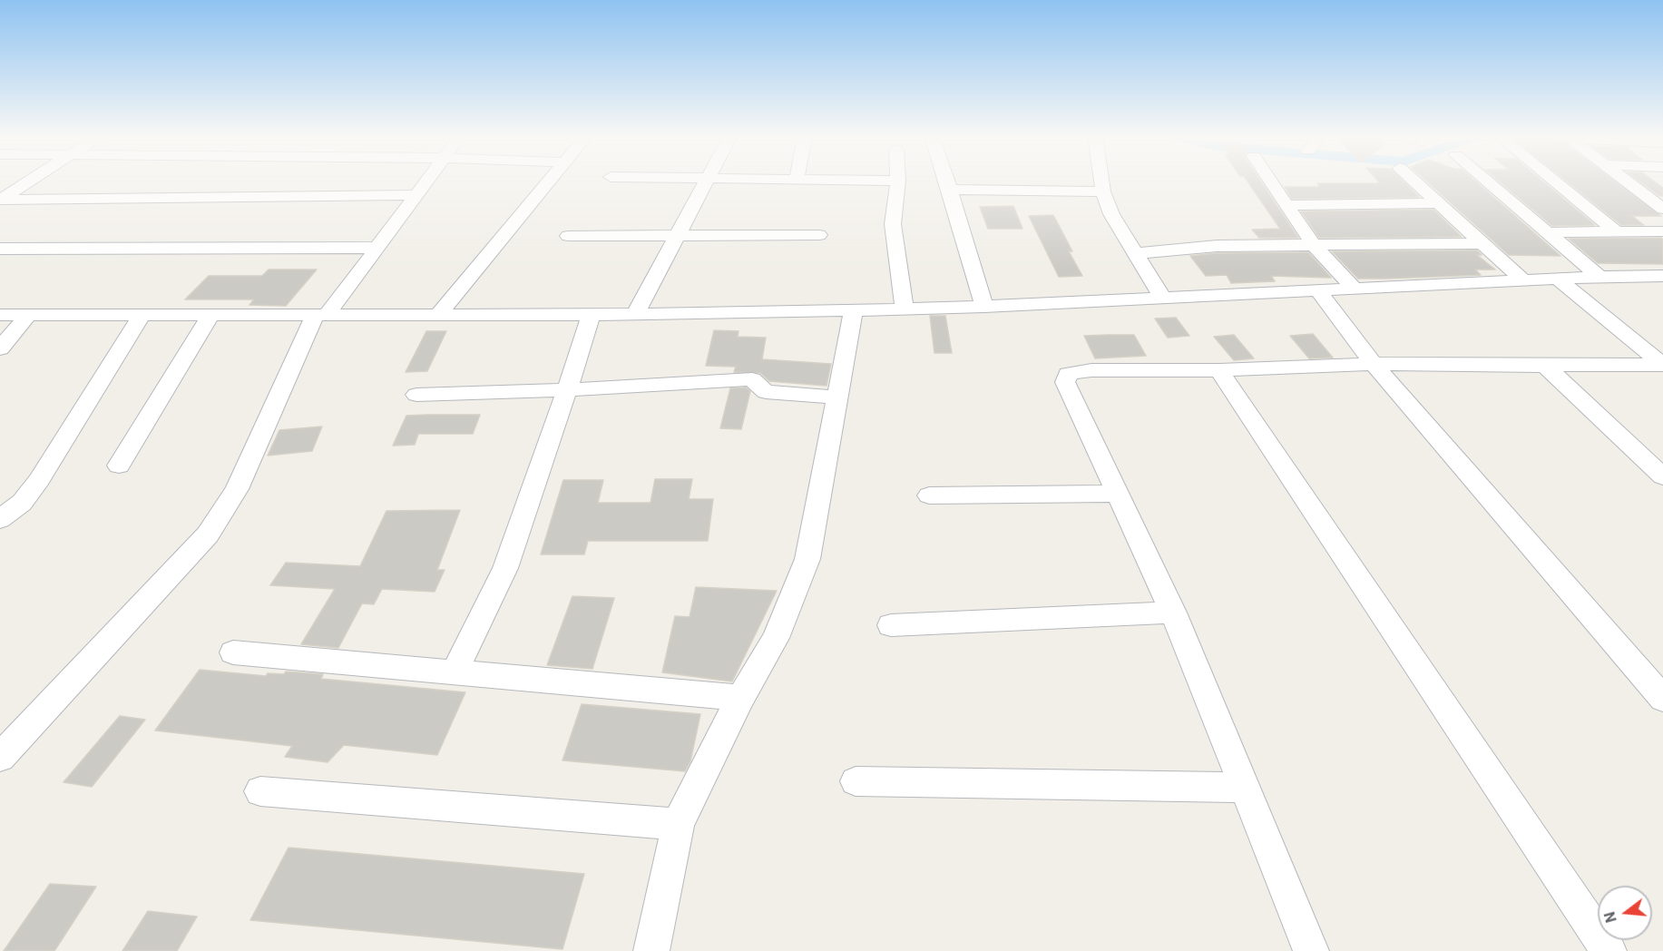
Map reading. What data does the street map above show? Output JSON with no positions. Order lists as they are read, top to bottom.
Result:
{
  "north": "left"
}
